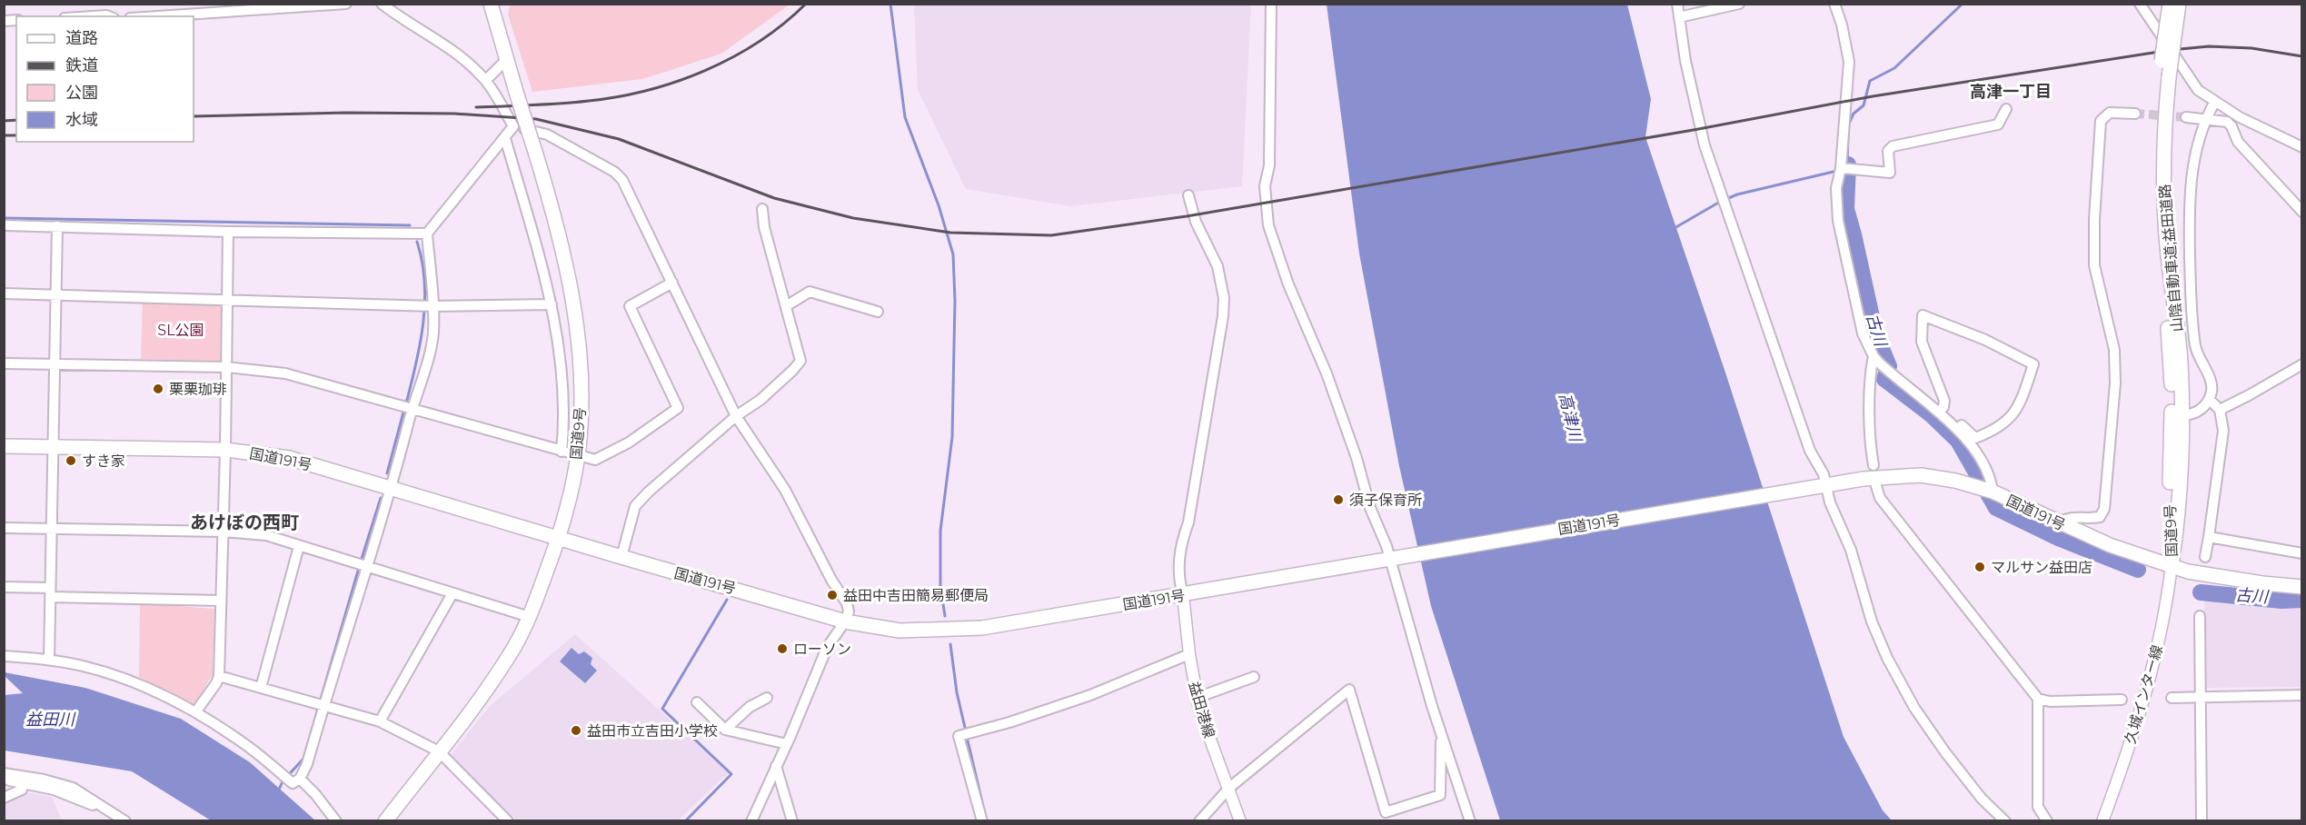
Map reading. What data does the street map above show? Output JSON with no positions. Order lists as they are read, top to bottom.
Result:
{
  "streets": {
    "highway": ["山陰自動車道;益田道路", "国道9号", "国道191号"],
    "main road": ["久城インター線", "益田港線"]
  },
  "crossings": [
    ["山陰自動車道;益田道路", "国道9号"],
    ["国道9号", "国道191号"],
    ["国道9号", "久城インター線"],
    ["国道191号", "久城インター線"],
    ["国道191号", "益田港線"]
  ],
  "districts": ["高津一丁目", "あけぼの西町"],
  "water": ["古川", "高津川", "益田川"],
  "parks": ["SL公園"],
  "places": [
    "栗栗珈琲",
    "すき家",
    "須子保育所",
    "マルサン益田店",
    "益田中吉田簡易郵便局",
    "ローソン",
    "益田市立吉田小学校"
  ],
  "legend": [
    "道路",
    "鉄道",
    "公園",
    "水域"
  ]
}
